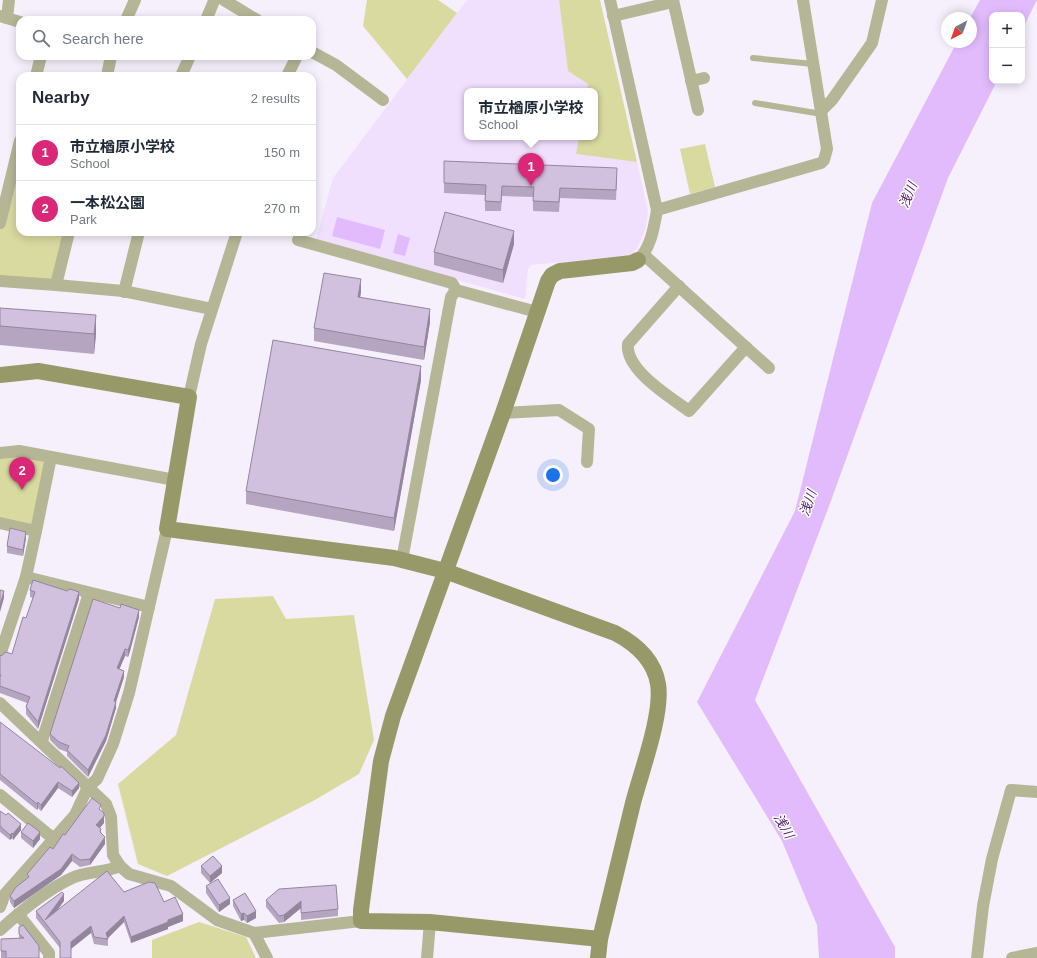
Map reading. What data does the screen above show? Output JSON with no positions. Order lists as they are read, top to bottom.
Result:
{
  "water": ["浅川"],
  "north": "bottom left",
  "page": {
    "map_buttons": ["+", "−"],
    "search": "Search here",
    "heading": ["Nearby", "2 results"],
    "popup": ["市立楢原小学校", "School"],
    "list": [
      {
        "mark": "1",
        "name": "市立楢原小学校",
        "note": "School",
        "value": "150 m"
      },
      {
        "mark": "2",
        "name": "一本松公園",
        "note": "Park",
        "value": "270 m"
      }
    ],
    "pins": ["1", "2"]
  }
}
